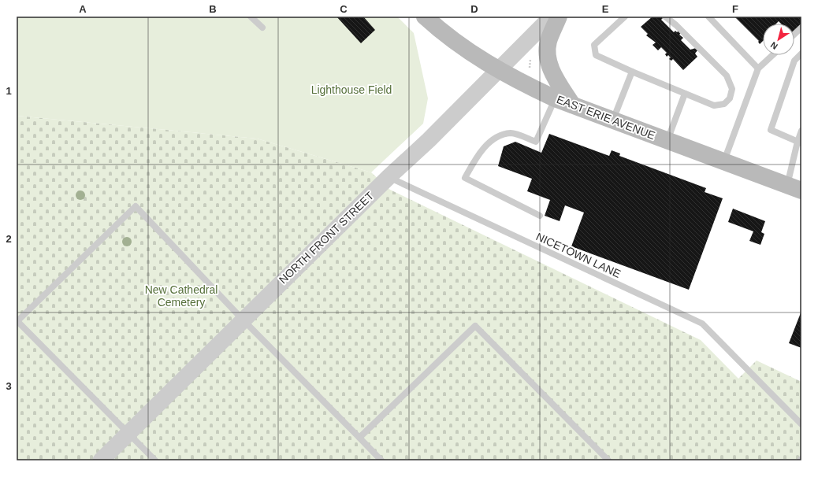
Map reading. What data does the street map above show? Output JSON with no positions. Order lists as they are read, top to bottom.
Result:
{
  "streets": {
    "main road": ["EAST ERIE AVENUE"],
    "street": ["NORTH FRONT STREET"],
    "lane": ["NICETOWN LANE"]
  },
  "crossings": [
    ["EAST ERIE AVENUE", "NORTH FRONT STREET"],
    ["NORTH FRONT STREET", "NICETOWN LANE"]
  ],
  "parks": ["Lighthouse Field", "New Cathedral Cemetery"],
  "north": "bottom left",
  "grid": {
    "columns": [
      "A",
      "B",
      "C",
      "D",
      "E",
      "F"
    ],
    "rows": ["1", "2", "3"]
  }
}
